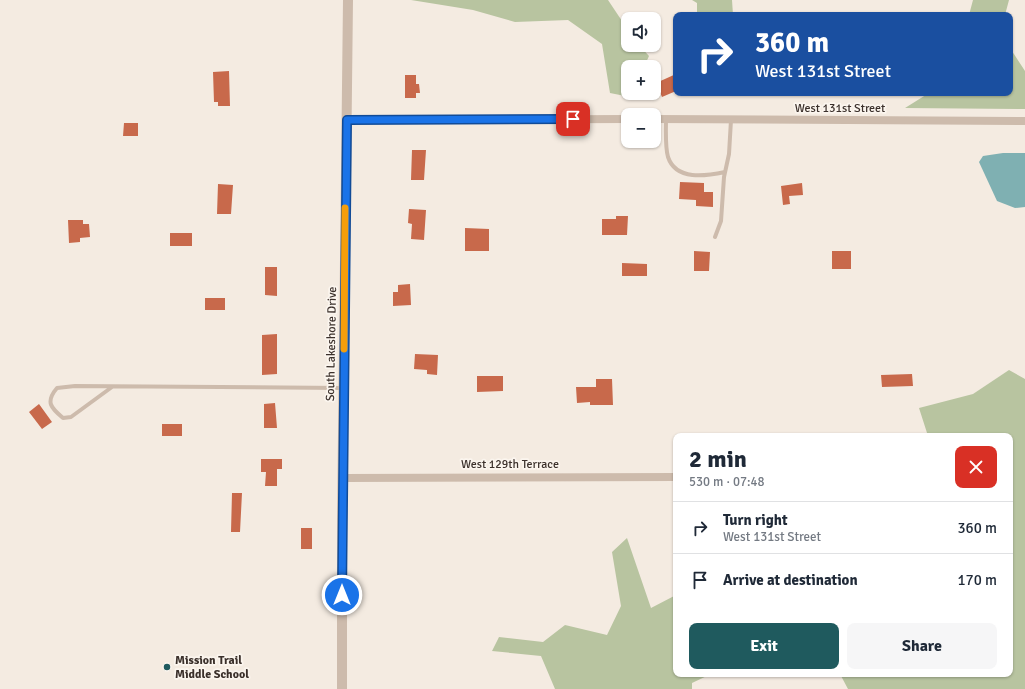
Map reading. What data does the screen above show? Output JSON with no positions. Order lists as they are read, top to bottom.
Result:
{
  "streets": {
    "street": ["West 131st Street", "South Lakeshore Drive", "West 129th Terrace"]
  },
  "crossings": [
    ["South Lakeshore Drive", "West 129th Terrace"]
  ],
  "places": ["Mission Trail Middle School"],
  "page": {
    "map_buttons": ["+", "−"],
    "turn": ["360 m", "West 131st Street"],
    "heading": ["2 min", "530 m · 07:48"],
    "list": [
      {
        "name": "Turn right",
        "note": "West 131st Street",
        "value": "360 m"
      },
      {
        "name": "Arrive at destination",
        "value": "170 m"
      }
    ],
    "buttons": ["Exit", "Share"]
  }
}
